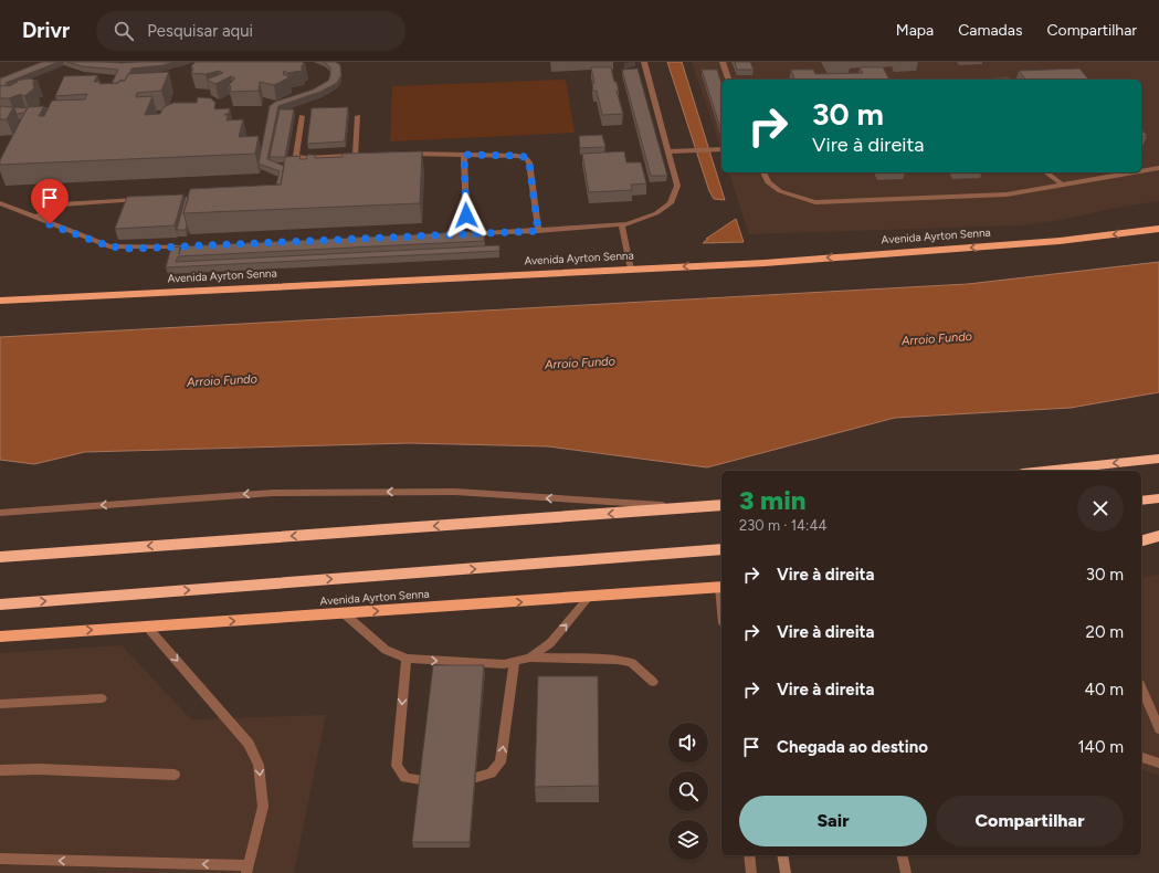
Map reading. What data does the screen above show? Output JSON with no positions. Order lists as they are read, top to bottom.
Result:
{
  "streets": {
    "highway": ["Avenida Ayrton Senna"]
  },
  "water": ["Arroio Fundo"],
  "page": {
    "header": "Drivr",
    "search": "Pesquisar aqui",
    "nav": ["Mapa", "Camadas", "Compartilhar"],
    "turn": ["30 m", "Vire à direita"],
    "heading": ["3 min", "230 m · 14:44"],
    "list": [
      {
        "name": "Vire à direita",
        "value": "30 m"
      },
      {
        "name": "Vire à direita",
        "value": "20 m"
      },
      {
        "name": "Vire à direita",
        "value": "40 m"
      },
      {
        "name": "Chegada ao destino",
        "value": "140 m"
      }
    ],
    "buttons": ["Sair", "Compartilhar"]
  }
}
